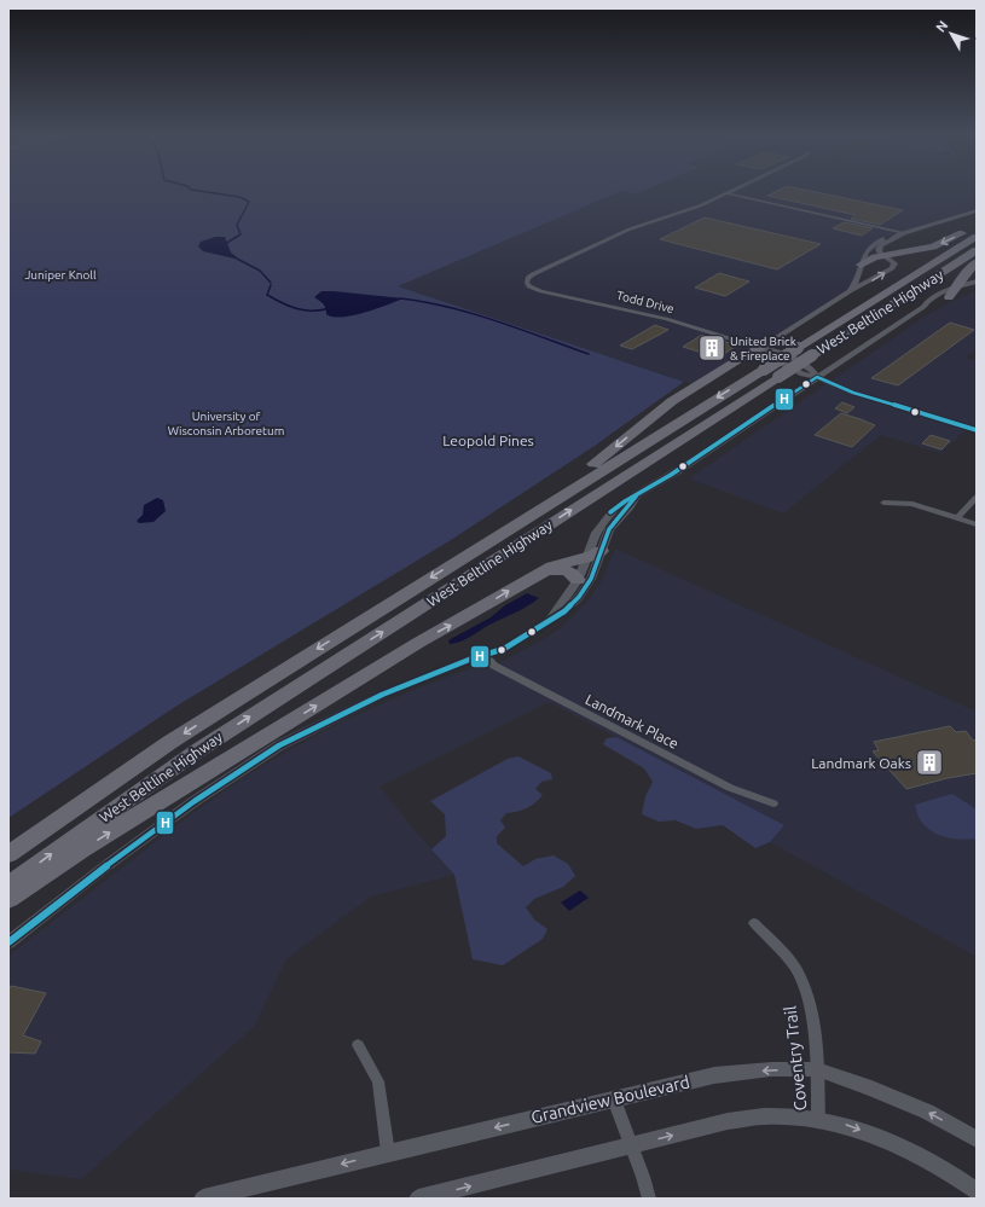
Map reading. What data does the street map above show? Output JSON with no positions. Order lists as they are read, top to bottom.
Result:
{
  "streets": {
    "highway": ["West Beltline Highway"],
    "street": [
      "Todd Drive",
      "Landmark Place",
      "Coventry Trail",
      "Grandview Boulevard"
    ]
  },
  "crossings": [
    ["Coventry Trail", "Grandview Boulevard"]
  ],
  "parks": ["Juniper Knoll", "University of Wisconsin Arboretum", "Leopold Pines"],
  "places": {
    "building": ["United Brick & Fireplace", "Landmark Oaks"]
  },
  "lines": ["transit line H"],
  "north": "top left"
}
